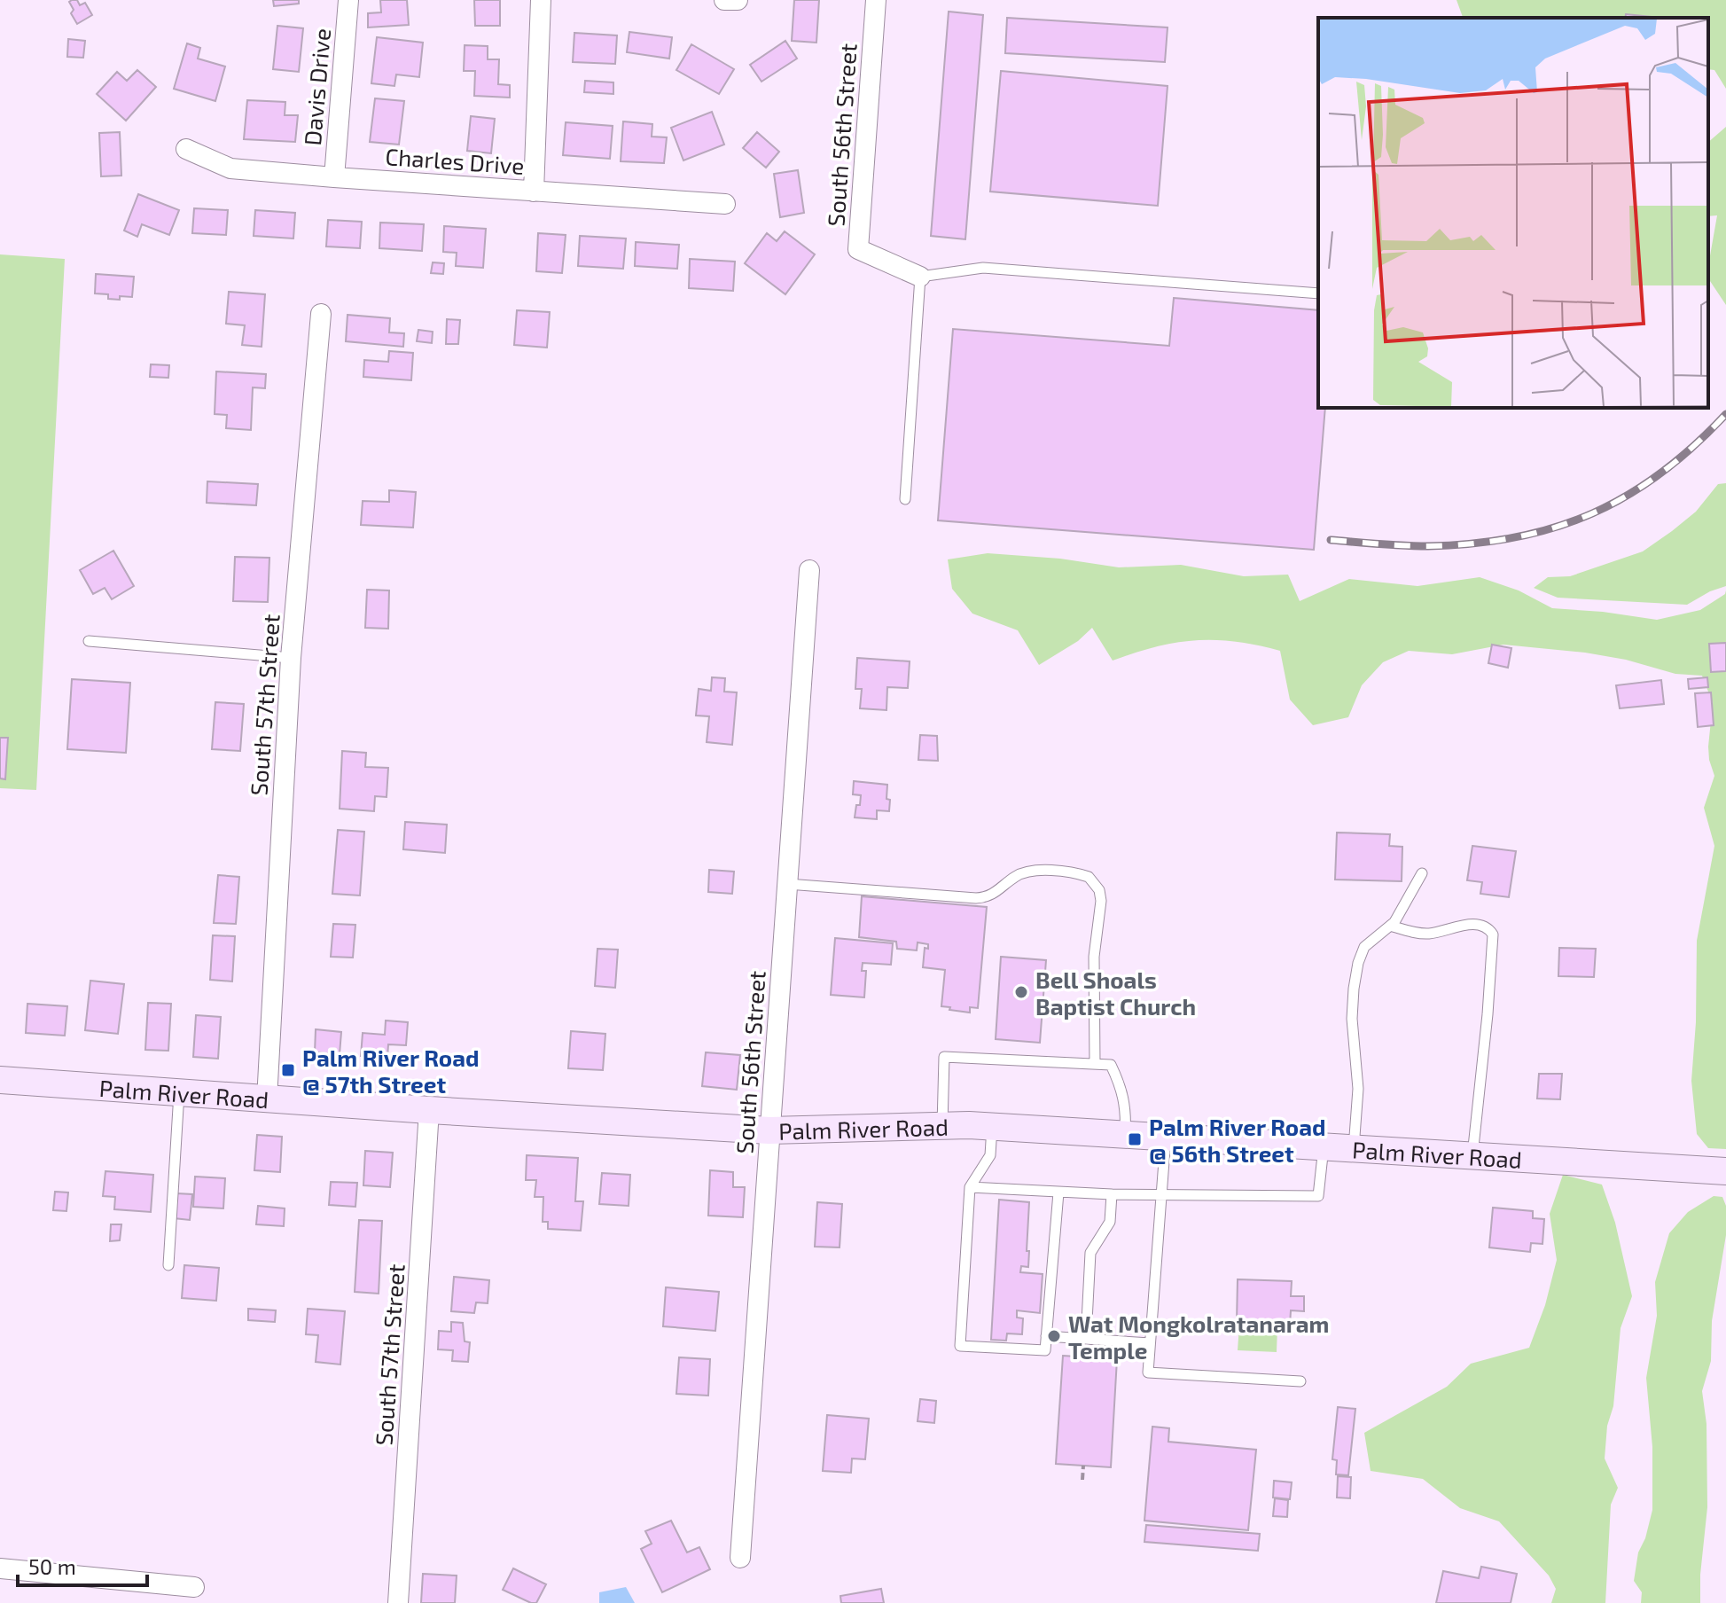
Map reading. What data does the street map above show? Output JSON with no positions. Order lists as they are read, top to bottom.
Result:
{
  "streets": {
    "street": [
      "Davis Drive",
      "South 56th Street",
      "Charles Drive",
      "South 57th Street",
      "Palm River Road"
    ]
  },
  "crossings": [
    ["Davis Drive", "Charles Drive"],
    ["South 56th Street", "Palm River Road"],
    ["South 57th Street", "Palm River Road"]
  ],
  "places": {
    "other": ["Bell Shoals Baptist Church", "Wat Mongkolratanaram Temple"],
    "transit": ["Palm River Road @ 57th Street", "Palm River Road @ 56th Street"]
  },
  "scale_bar": "50 m"
}
